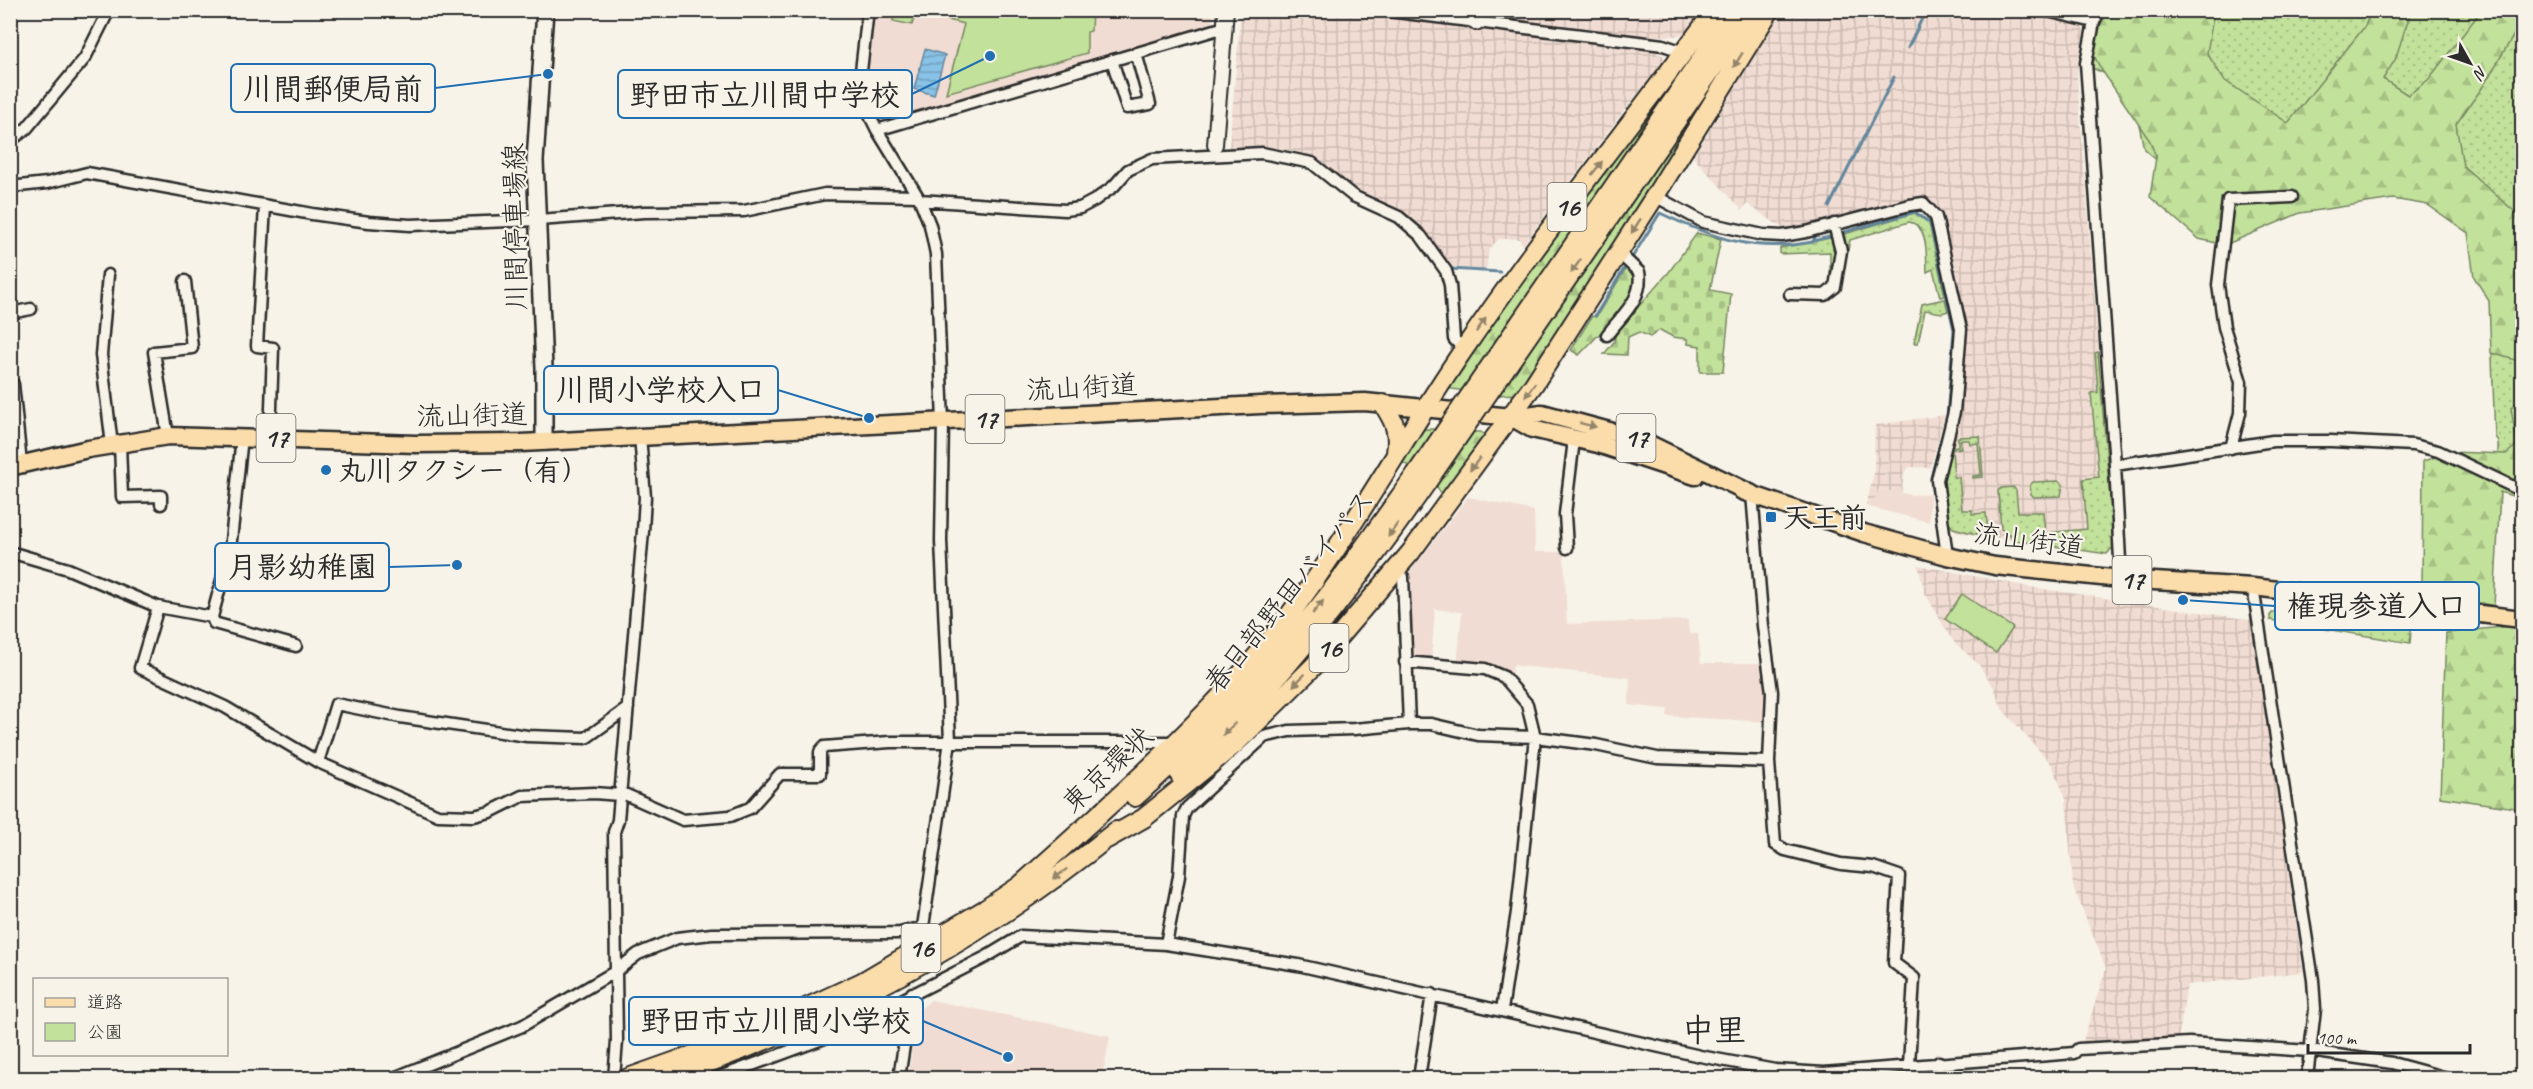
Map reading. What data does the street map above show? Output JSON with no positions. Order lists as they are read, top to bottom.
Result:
{
  "streets": {
    "highway": ["16", "春日部野田バイパス", "東京環状"],
    "main road": ["川間停車場線", "流山街道", "17"]
  },
  "crossings": [
    ["16", "流山街道"],
    ["16", "春日部野田バイパス"],
    ["16", "東京環状"],
    ["川間停車場線", "流山街道"],
    ["春日部野田バイパス", "東京環状"]
  ],
  "districts": ["中里"],
  "places": {
    "other": [
      "野田市立川間中学校",
      "川間郵便局前",
      "川間小学校入口",
      "丸川タクシー（有）",
      "月影幼稚園",
      "権現参道入口",
      "野田市立川間小学校"
    ],
    "transit": ["天王前"]
  },
  "legend": ["道路", "公園"],
  "scale_bar": "100 m",
  "north": "bottom right"
}
